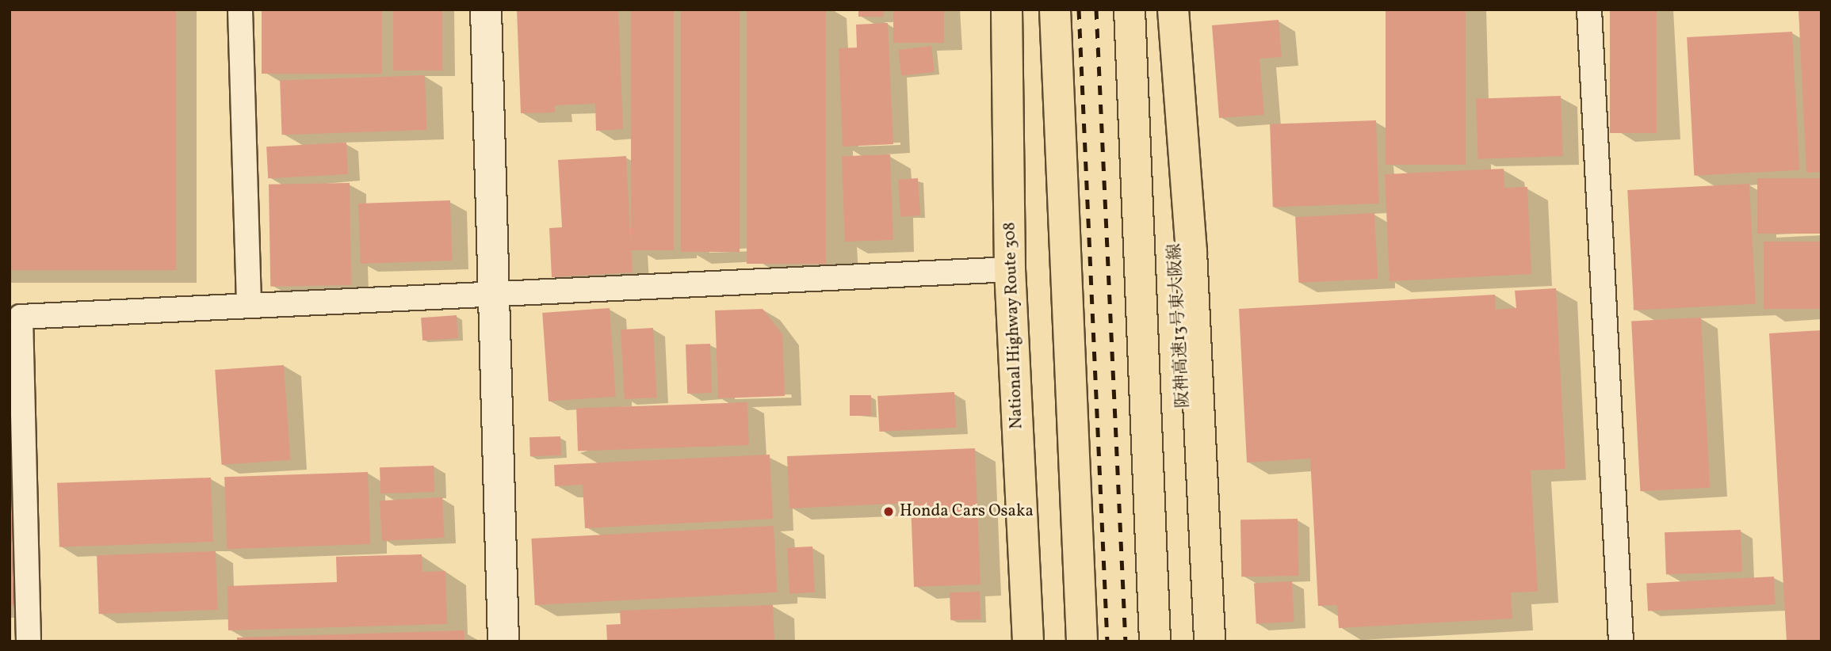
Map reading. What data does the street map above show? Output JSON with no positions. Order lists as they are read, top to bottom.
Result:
{
  "streets": {
    "highway": ["National Highway Route 308", "阪神高速13号東大阪線"]
  },
  "places": ["Honda Cars Osaka"]
}
